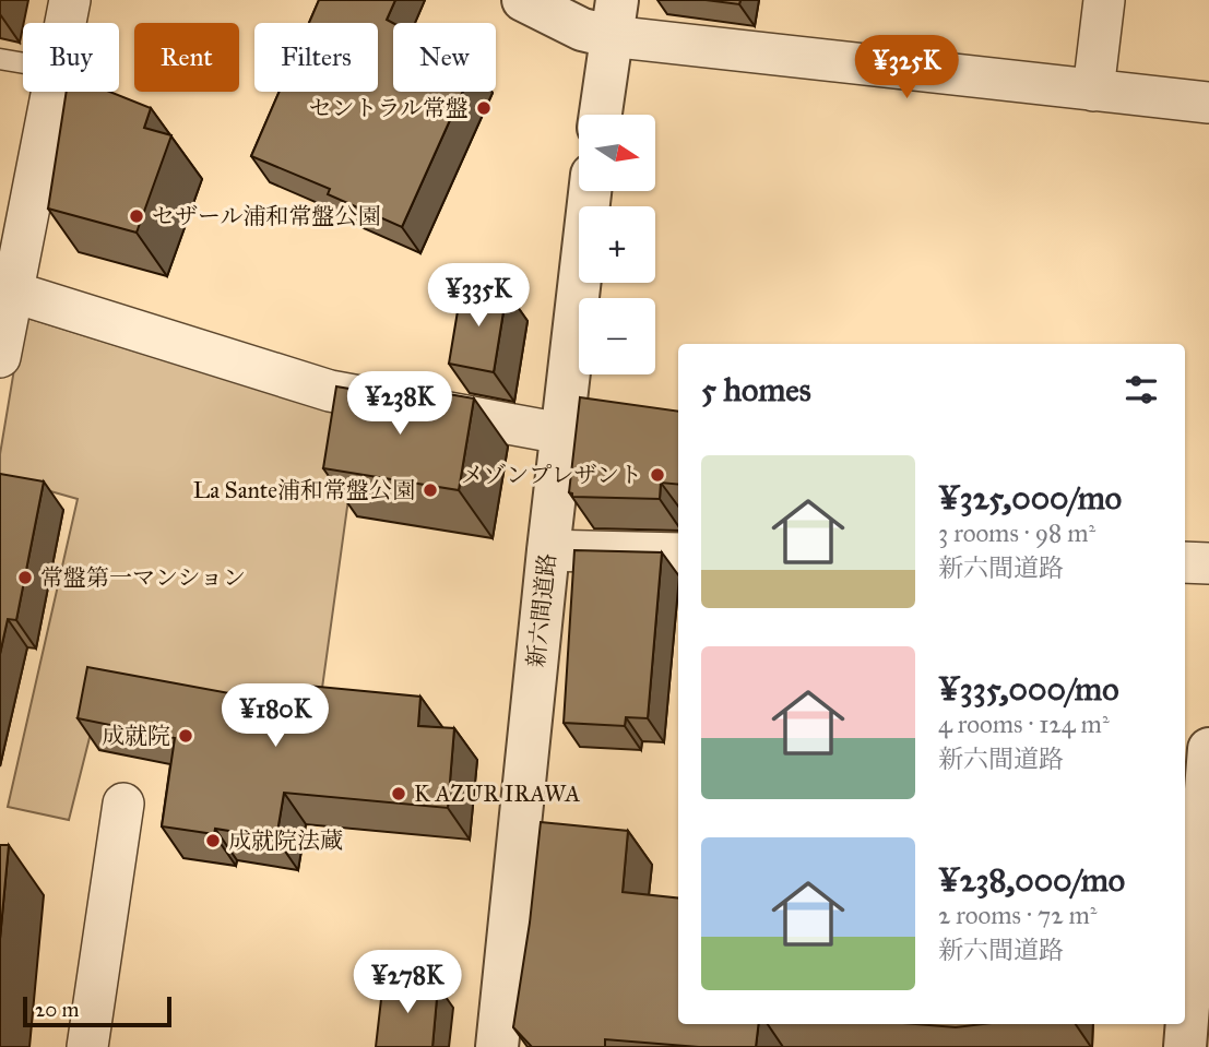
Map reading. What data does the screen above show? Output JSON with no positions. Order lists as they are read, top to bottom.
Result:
{
  "streets": {
    "street": ["新六間道路"]
  },
  "places": [
    "セントラル常盤",
    "セザール浦和常盤公園",
    "メゾンプレザント",
    "La Sante浦和常盤公園",
    "常盤第一マンション",
    "成就院",
    "K AZUR IRAWA",
    "成就院法蔵"
  ],
  "scale_bar": "20 m",
  "north": "right",
  "page": {
    "chip": [
      "Buy",
      "Rent",
      "Filters",
      "New"
    ],
    "price": [
      "¥325K",
      "¥335K",
      "¥238K",
      "¥180K",
      "¥278K"
    ],
    "map_buttons": ["+", "−"],
    "heading": "5 homes",
    "list": [
      {
        "name": "¥325,000/mo",
        "note": "3 rooms · 98 m² · 新六間道路"
      },
      {
        "name": "¥335,000/mo",
        "note": "4 rooms · 124 m² · 新六間道路"
      },
      {
        "name": "¥238,000/mo",
        "note": "2 rooms · 72 m² · 新六間道路"
      }
    ],
    "scale": "20 m"
  }
}
